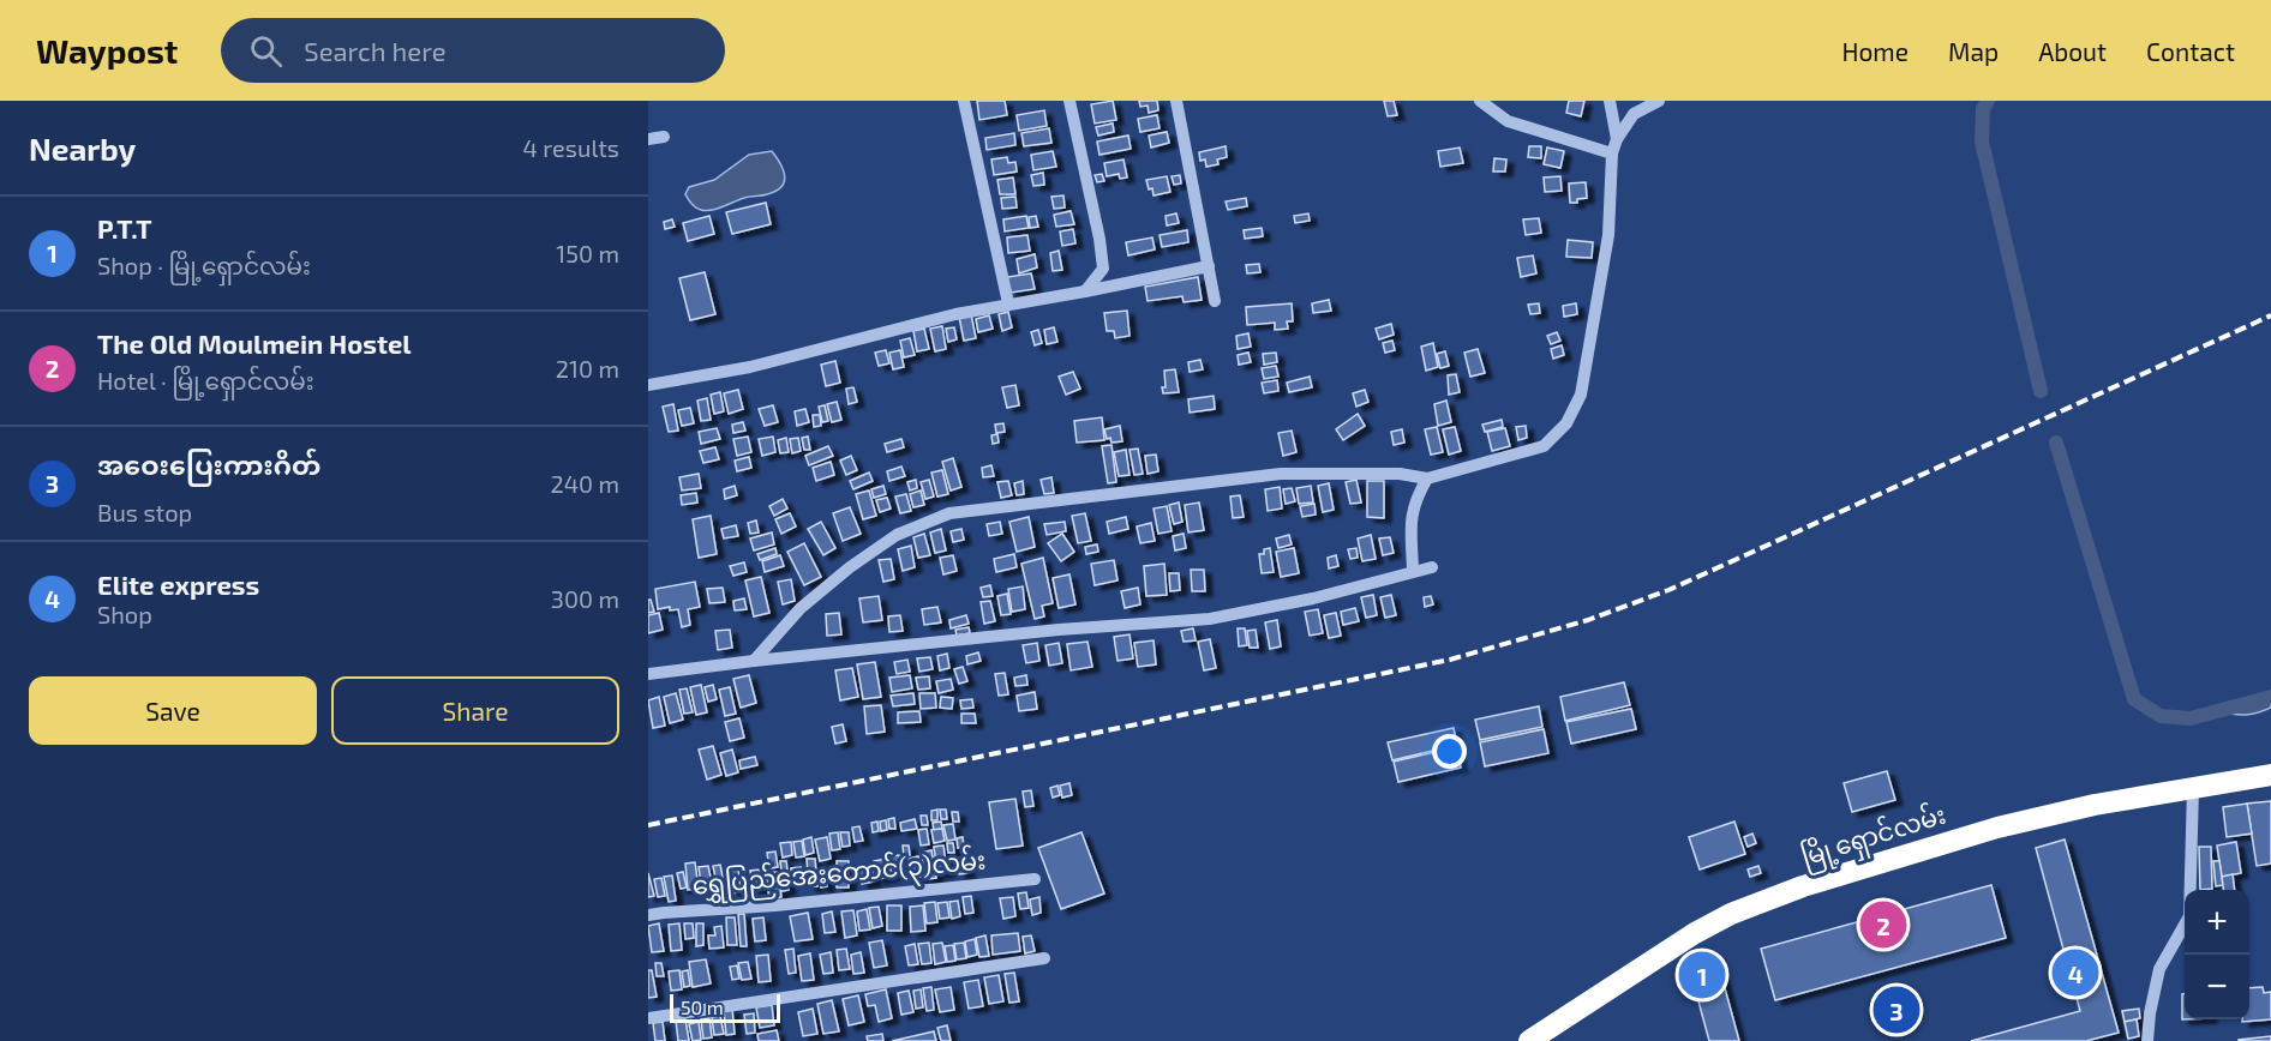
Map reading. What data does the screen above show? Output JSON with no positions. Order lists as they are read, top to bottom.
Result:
{
  "streets": {
    "highway": ["မြို့ရှောင်လမ်း"],
    "street": ["ရွှေပြည်အေးတောင်(၃)လမ်း"]
  },
  "scale_bar": "50 m",
  "page": {
    "header": "Waypost",
    "search": "Search here",
    "nav": [
      "Home",
      "Map",
      "About",
      "Contact"
    ],
    "heading": ["Nearby", "4 results"],
    "list": [
      {
        "mark": "1",
        "name": "P.T.T",
        "note": "Shop · မြို့ရှောင်လမ်း",
        "value": "150 m"
      },
      {
        "mark": "2",
        "name": "The Old Moulmein Hostel",
        "note": "Hotel · မြို့ရှောင်လမ်း",
        "value": "210 m"
      },
      {
        "mark": "3",
        "name": "အဝေးပြေးကားဂိတ်",
        "note": "Bus stop",
        "value": "240 m"
      },
      {
        "mark": "4",
        "name": "Elite express",
        "note": "Shop",
        "value": "300 m"
      }
    ],
    "buttons": ["Save", "Share"],
    "map_buttons": ["+", "−"],
    "pins": [
      "2",
      "4",
      "1",
      "3"
    ],
    "scale": "50 m"
  }
}
